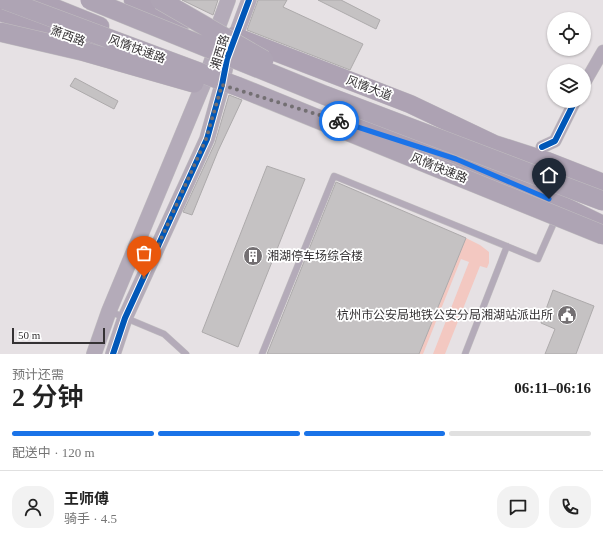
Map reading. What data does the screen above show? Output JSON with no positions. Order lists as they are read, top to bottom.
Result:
{
  "streets": {
    "highway": ["风情快速路"],
    "main road": ["萧西路", "风情大道"],
    "street": ["湘西路"]
  },
  "crossings": [
    ["萧西路", "湘西路"],
    ["湘西路", "风情大道"]
  ],
  "places": {
    "building": ["湘湖停车场综合楼"],
    "public building": ["杭州市公安局地铁公安分局湘湖站派出所"]
  },
  "scale_bar": "50 m",
  "page": {
    "scale": "50 m",
    "heading": ["2 分钟", "预计还需", "06:11–06:16"],
    "panel": ["王师傅", "骑手 · 4.5"],
    "bar": "配送中 · 120 m"
  }
}
